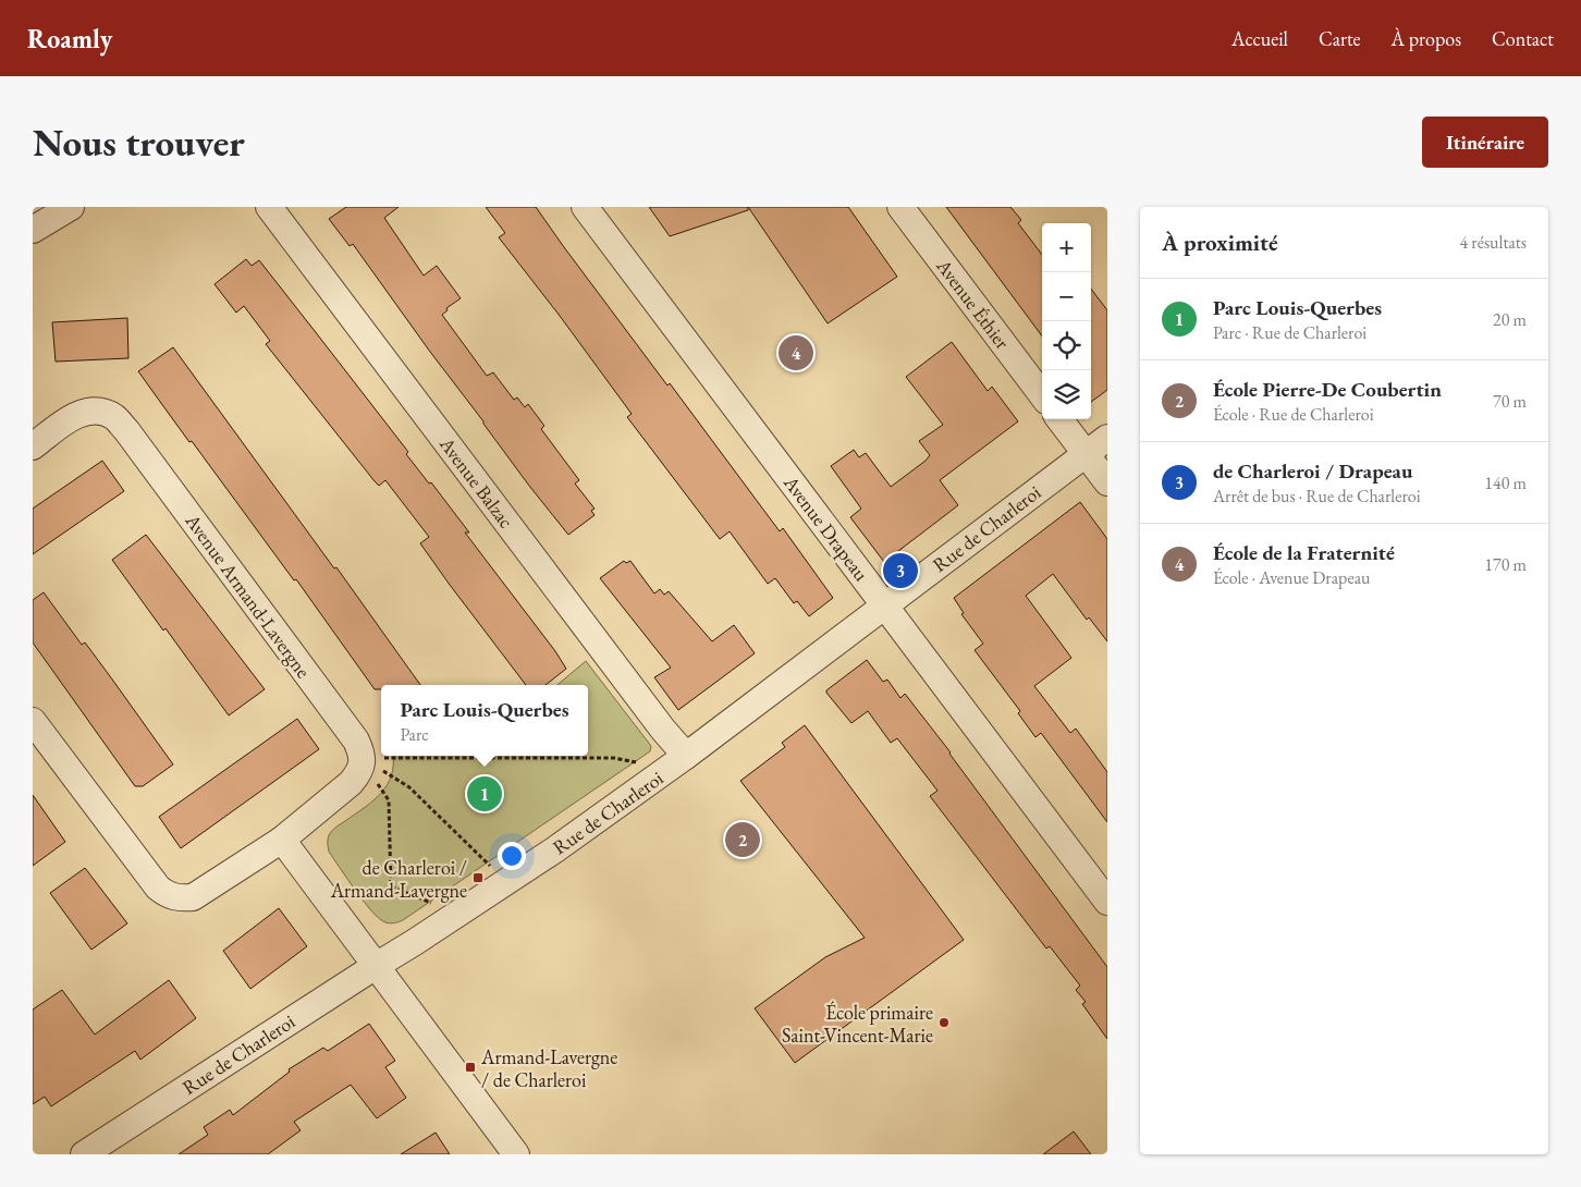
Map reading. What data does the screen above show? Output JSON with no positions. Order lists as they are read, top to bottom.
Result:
{
  "streets": {
    "street": [
      "Avenue Éthier",
      "Avenue Balzac",
      "Avenue Drapeau",
      "Rue de Charleroi",
      "Avenue Armand-Lavergne"
    ]
  },
  "crossings": [
    ["Avenue Balzac", "Rue de Charleroi"],
    ["Avenue Drapeau", "Rue de Charleroi"]
  ],
  "places": {
    "transit": ["de Charleroi / Armand-Lavergne", "Armand-Lavergne / de Charleroi"],
    "other": ["École primaire Saint-Vincent-Marie"]
  },
  "page": {
    "header": "Roamly",
    "nav": [
      "Accueil",
      "Carte",
      "À propos",
      "Contact"
    ],
    "buttons": "Itinéraire",
    "title": "Nous trouver",
    "heading": ["À proximité", "4 résultats"],
    "map_buttons": ["+", "−"],
    "list": [
      {
        "mark": "1",
        "name": "Parc Louis-Querbes",
        "note": "Parc · Rue de Charleroi",
        "value": "20 m"
      },
      {
        "mark": "2",
        "name": "École Pierre-De Coubertin",
        "note": "École · Rue de Charleroi",
        "value": "70 m"
      },
      {
        "mark": "3",
        "name": "de Charleroi / Drapeau",
        "note": "Arrêt de bus · Rue de Charleroi",
        "value": "140 m"
      },
      {
        "mark": "4",
        "name": "École de la Fraternité",
        "note": "École · Avenue Drapeau",
        "value": "170 m"
      }
    ],
    "pins": [
      "4",
      "3",
      "1",
      "2"
    ],
    "popup": ["Parc Louis-Querbes", "Parc"]
  }
}
